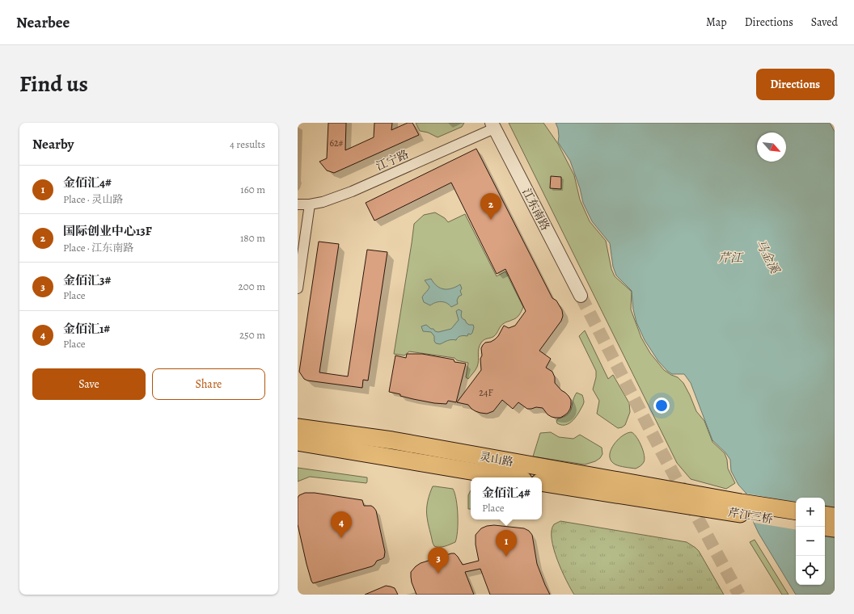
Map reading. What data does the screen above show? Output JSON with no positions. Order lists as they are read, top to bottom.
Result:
{
  "streets": {
    "highway": ["灵山路", "芹江三桥"],
    "street": ["江宁路", "江东南路"]
  },
  "crossings": [
    ["江宁路", "江东南路"],
    ["灵山路", "芹江三桥"]
  ],
  "water": ["马金溪", "芹江"],
  "house_numbers": ["62#", "24F"],
  "north": "bottom right",
  "page": {
    "header": "Nearbee",
    "nav": ["Map", "Directions", "Saved"],
    "title": "Find us",
    "buttons": [
      "Directions",
      ["Save", "Share"]
    ],
    "heading": ["Nearby", "4 results"],
    "list": [
      {
        "mark": "1",
        "name": "金佰汇4#",
        "note": "Place · 灵山路",
        "value": "160 m"
      },
      {
        "mark": "2",
        "name": "国际创业中心13F",
        "note": "Place · 江东南路",
        "value": "180 m"
      },
      {
        "mark": "3",
        "name": "金佰汇3#",
        "note": "Place",
        "value": "200 m"
      },
      {
        "mark": "4",
        "name": "金佰汇1#",
        "note": "Place",
        "value": "250 m"
      }
    ],
    "pins": [
      "2",
      "4",
      "1",
      "3"
    ],
    "popup": ["金佰汇4#", "Place"],
    "map_buttons": ["+", "−"]
  }
}
